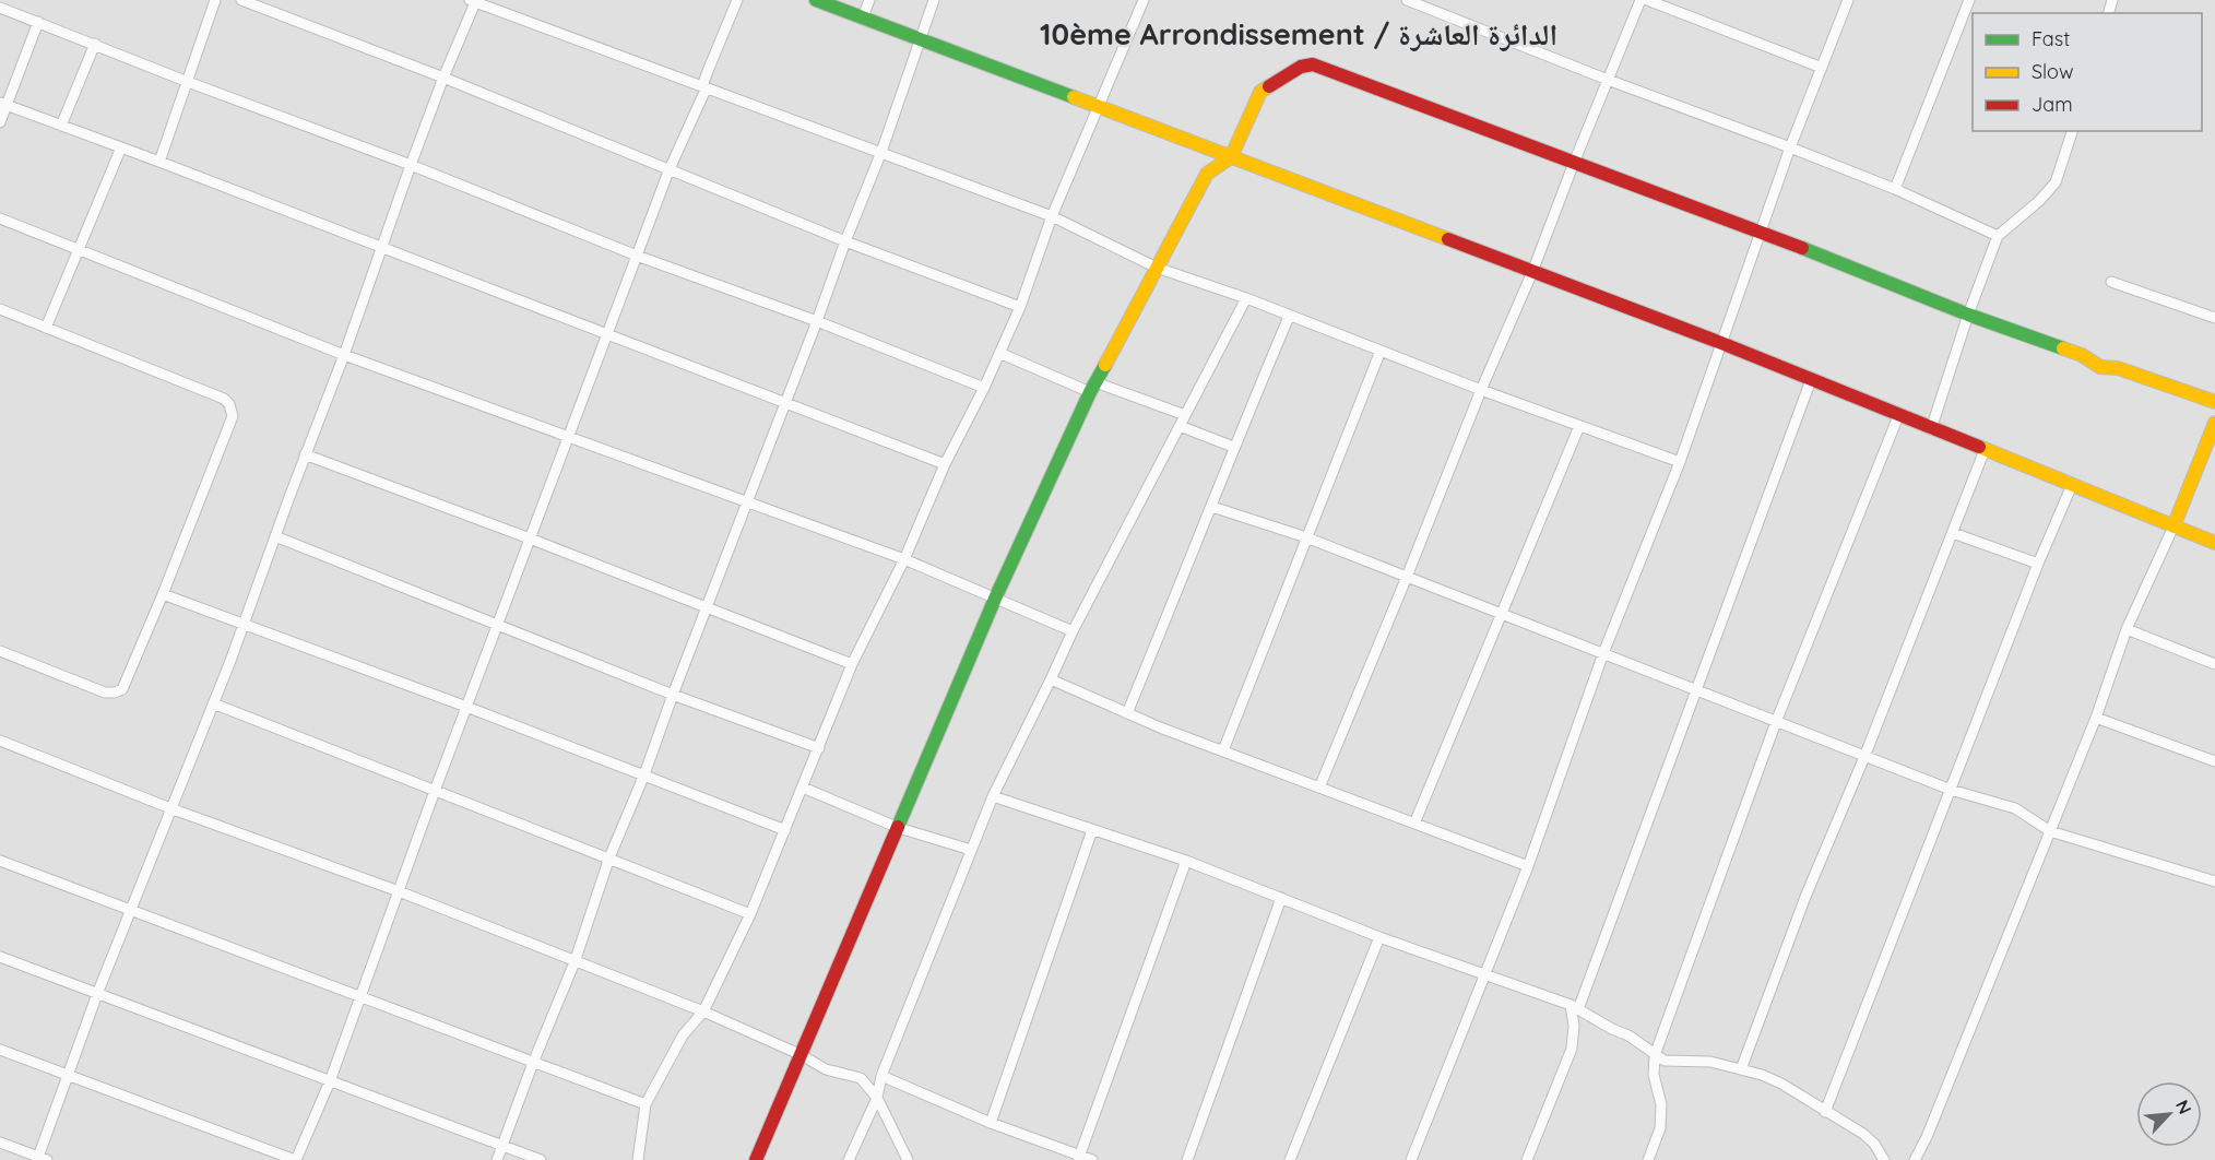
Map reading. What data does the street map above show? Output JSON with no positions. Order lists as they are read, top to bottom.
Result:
{
  "districts": ["10ème Arrondissement / الدائرة العاشرة"],
  "legend": ["Fast", "Slow", "Jam"],
  "north": "top right"
}
